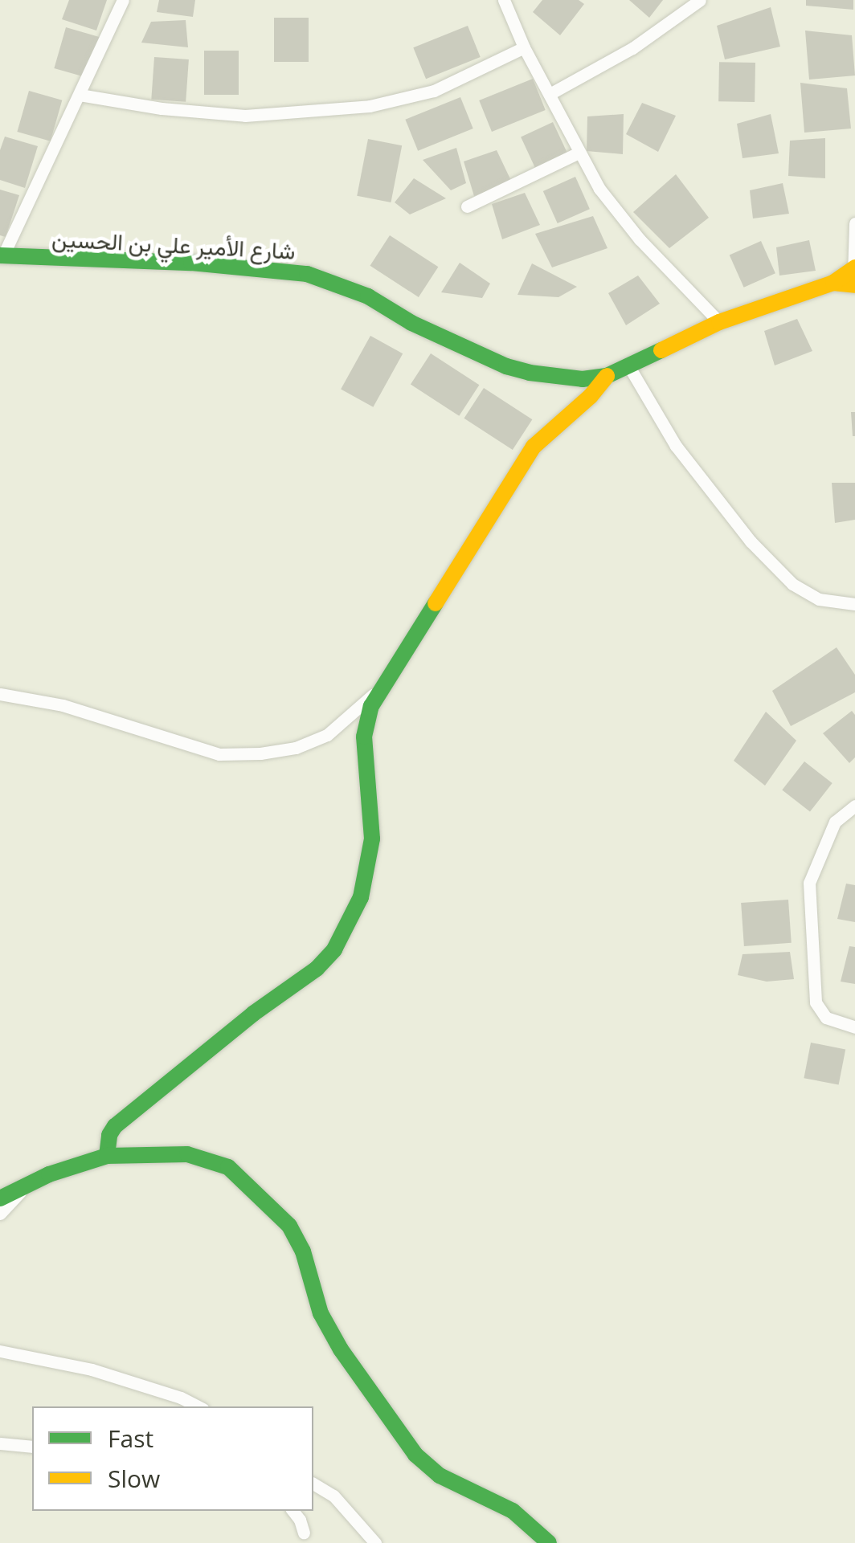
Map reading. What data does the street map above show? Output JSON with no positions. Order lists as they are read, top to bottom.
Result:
{
  "streets": {
    "street": ["شارع الأمير علي بن الحسين"]
  },
  "legend": ["Fast", "Slow"]
}
